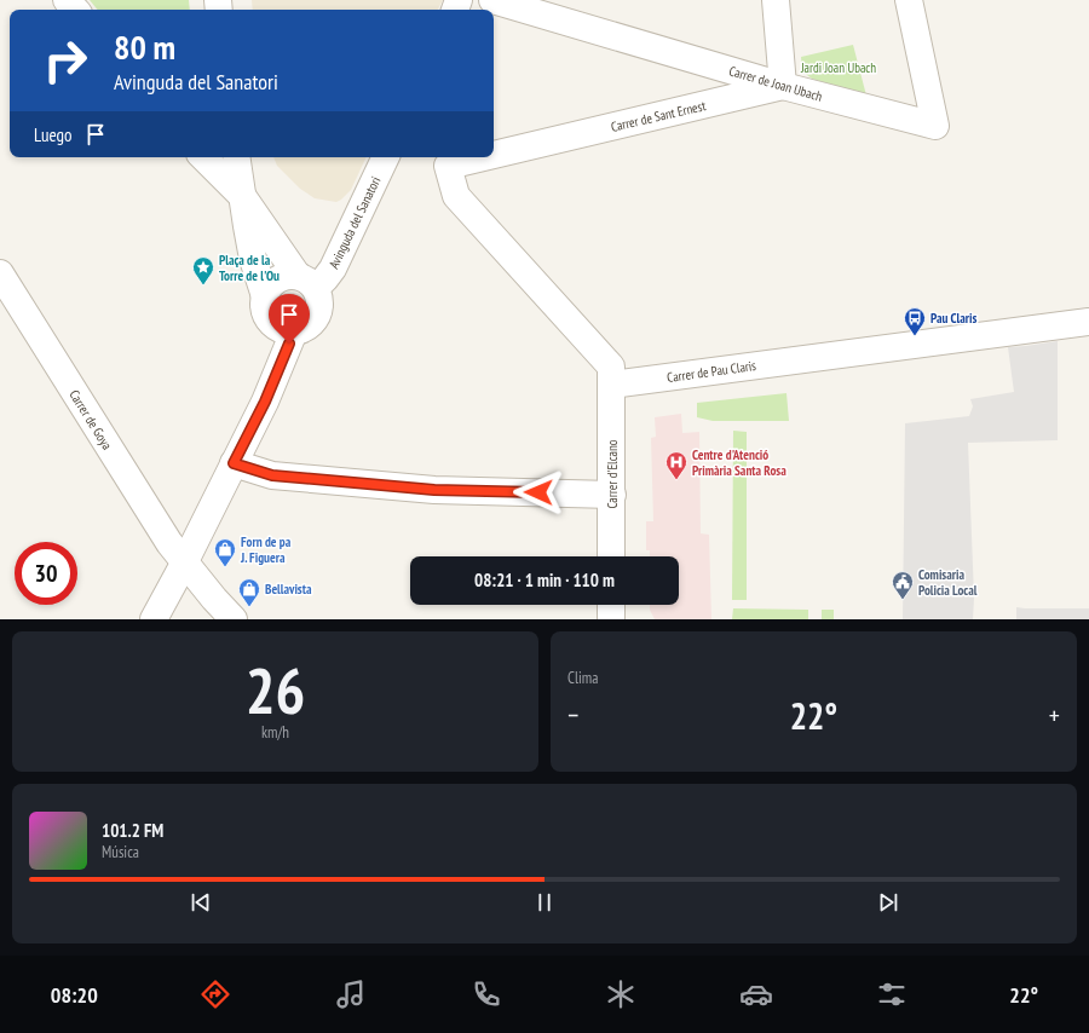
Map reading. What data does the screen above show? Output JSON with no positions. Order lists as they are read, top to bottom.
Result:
{
  "streets": {
    "street": [
      "Carrer de Joan Ubach",
      "Carrer de Sant Ernest",
      "Avinguda del Sanatori",
      "Carrer de Pau Claris",
      "Carrer de Goya",
      "Carrer d'Elcano"
    ]
  },
  "crossings": [
    ["Carrer de Joan Ubach", "Carrer de Sant Ernest"],
    ["Carrer de Sant Ernest", "Carrer de Pau Claris"],
    ["Carrer de Sant Ernest", "Carrer d'Elcano"],
    ["Carrer de Pau Claris", "Carrer d'Elcano"]
  ],
  "parks": ["Jardi Joan Ubach"],
  "places": {
    "place": ["Plaça de la Torre de l'Ou"],
    "bus stop": ["Pau Claris"],
    "hospital": ["Centre d'Atenció Primària Santa Rosa"],
    "shop": ["Forn de pa J. Figuera", "Bellavista"],
    "public building": ["Comisaria Policia Local"]
  },
  "page": {
    "turn": ["80 m", "Avinguda del Sanatori"],
    "then": "Luego",
    "limit": "30",
    "trip": "08:21 · 1 min · 110 m",
    "tile": [
      ["26", "km/h"],
      "Clima"
    ],
    "heat": ["−", "22°", "+"],
    "song": ["101.2 FM", "Música"],
    "tabs": ["08:20", "22°"]
  }
}
